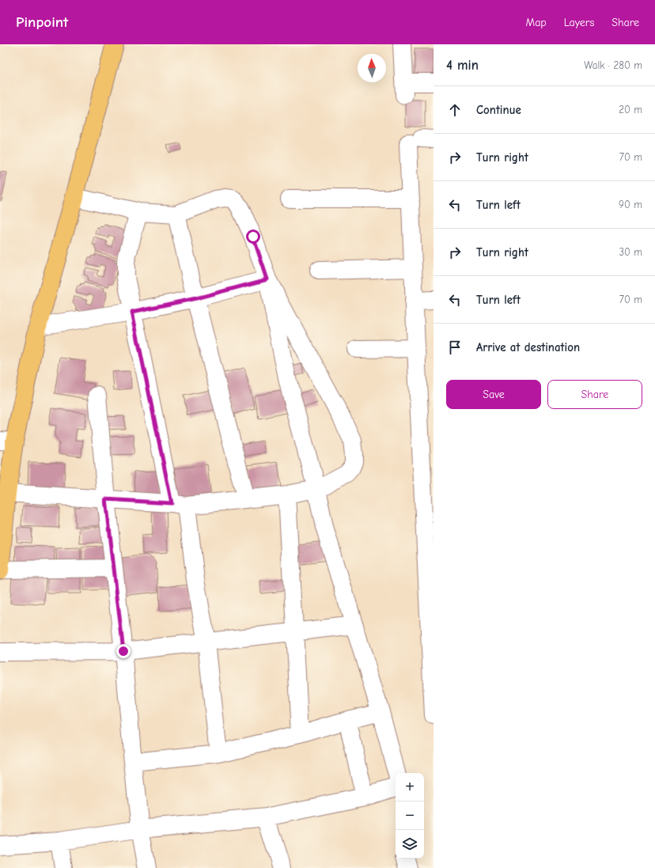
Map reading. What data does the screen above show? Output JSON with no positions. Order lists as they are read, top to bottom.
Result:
{
  "north": "top",
  "page": {
    "header": "Pinpoint",
    "nav": ["Map", "Layers", "Share"],
    "heading": ["4 min", "Walk · 280 m"],
    "list": [
      ["Continue", "20 m"],
      ["Turn right", "70 m"],
      ["Turn left", "90 m"],
      ["Turn right", "30 m"],
      ["Turn left", "70 m"],
      "Arrive at destination"
    ],
    "buttons": ["Save", "Share"],
    "map_buttons": ["+", "−"]
  }
}
